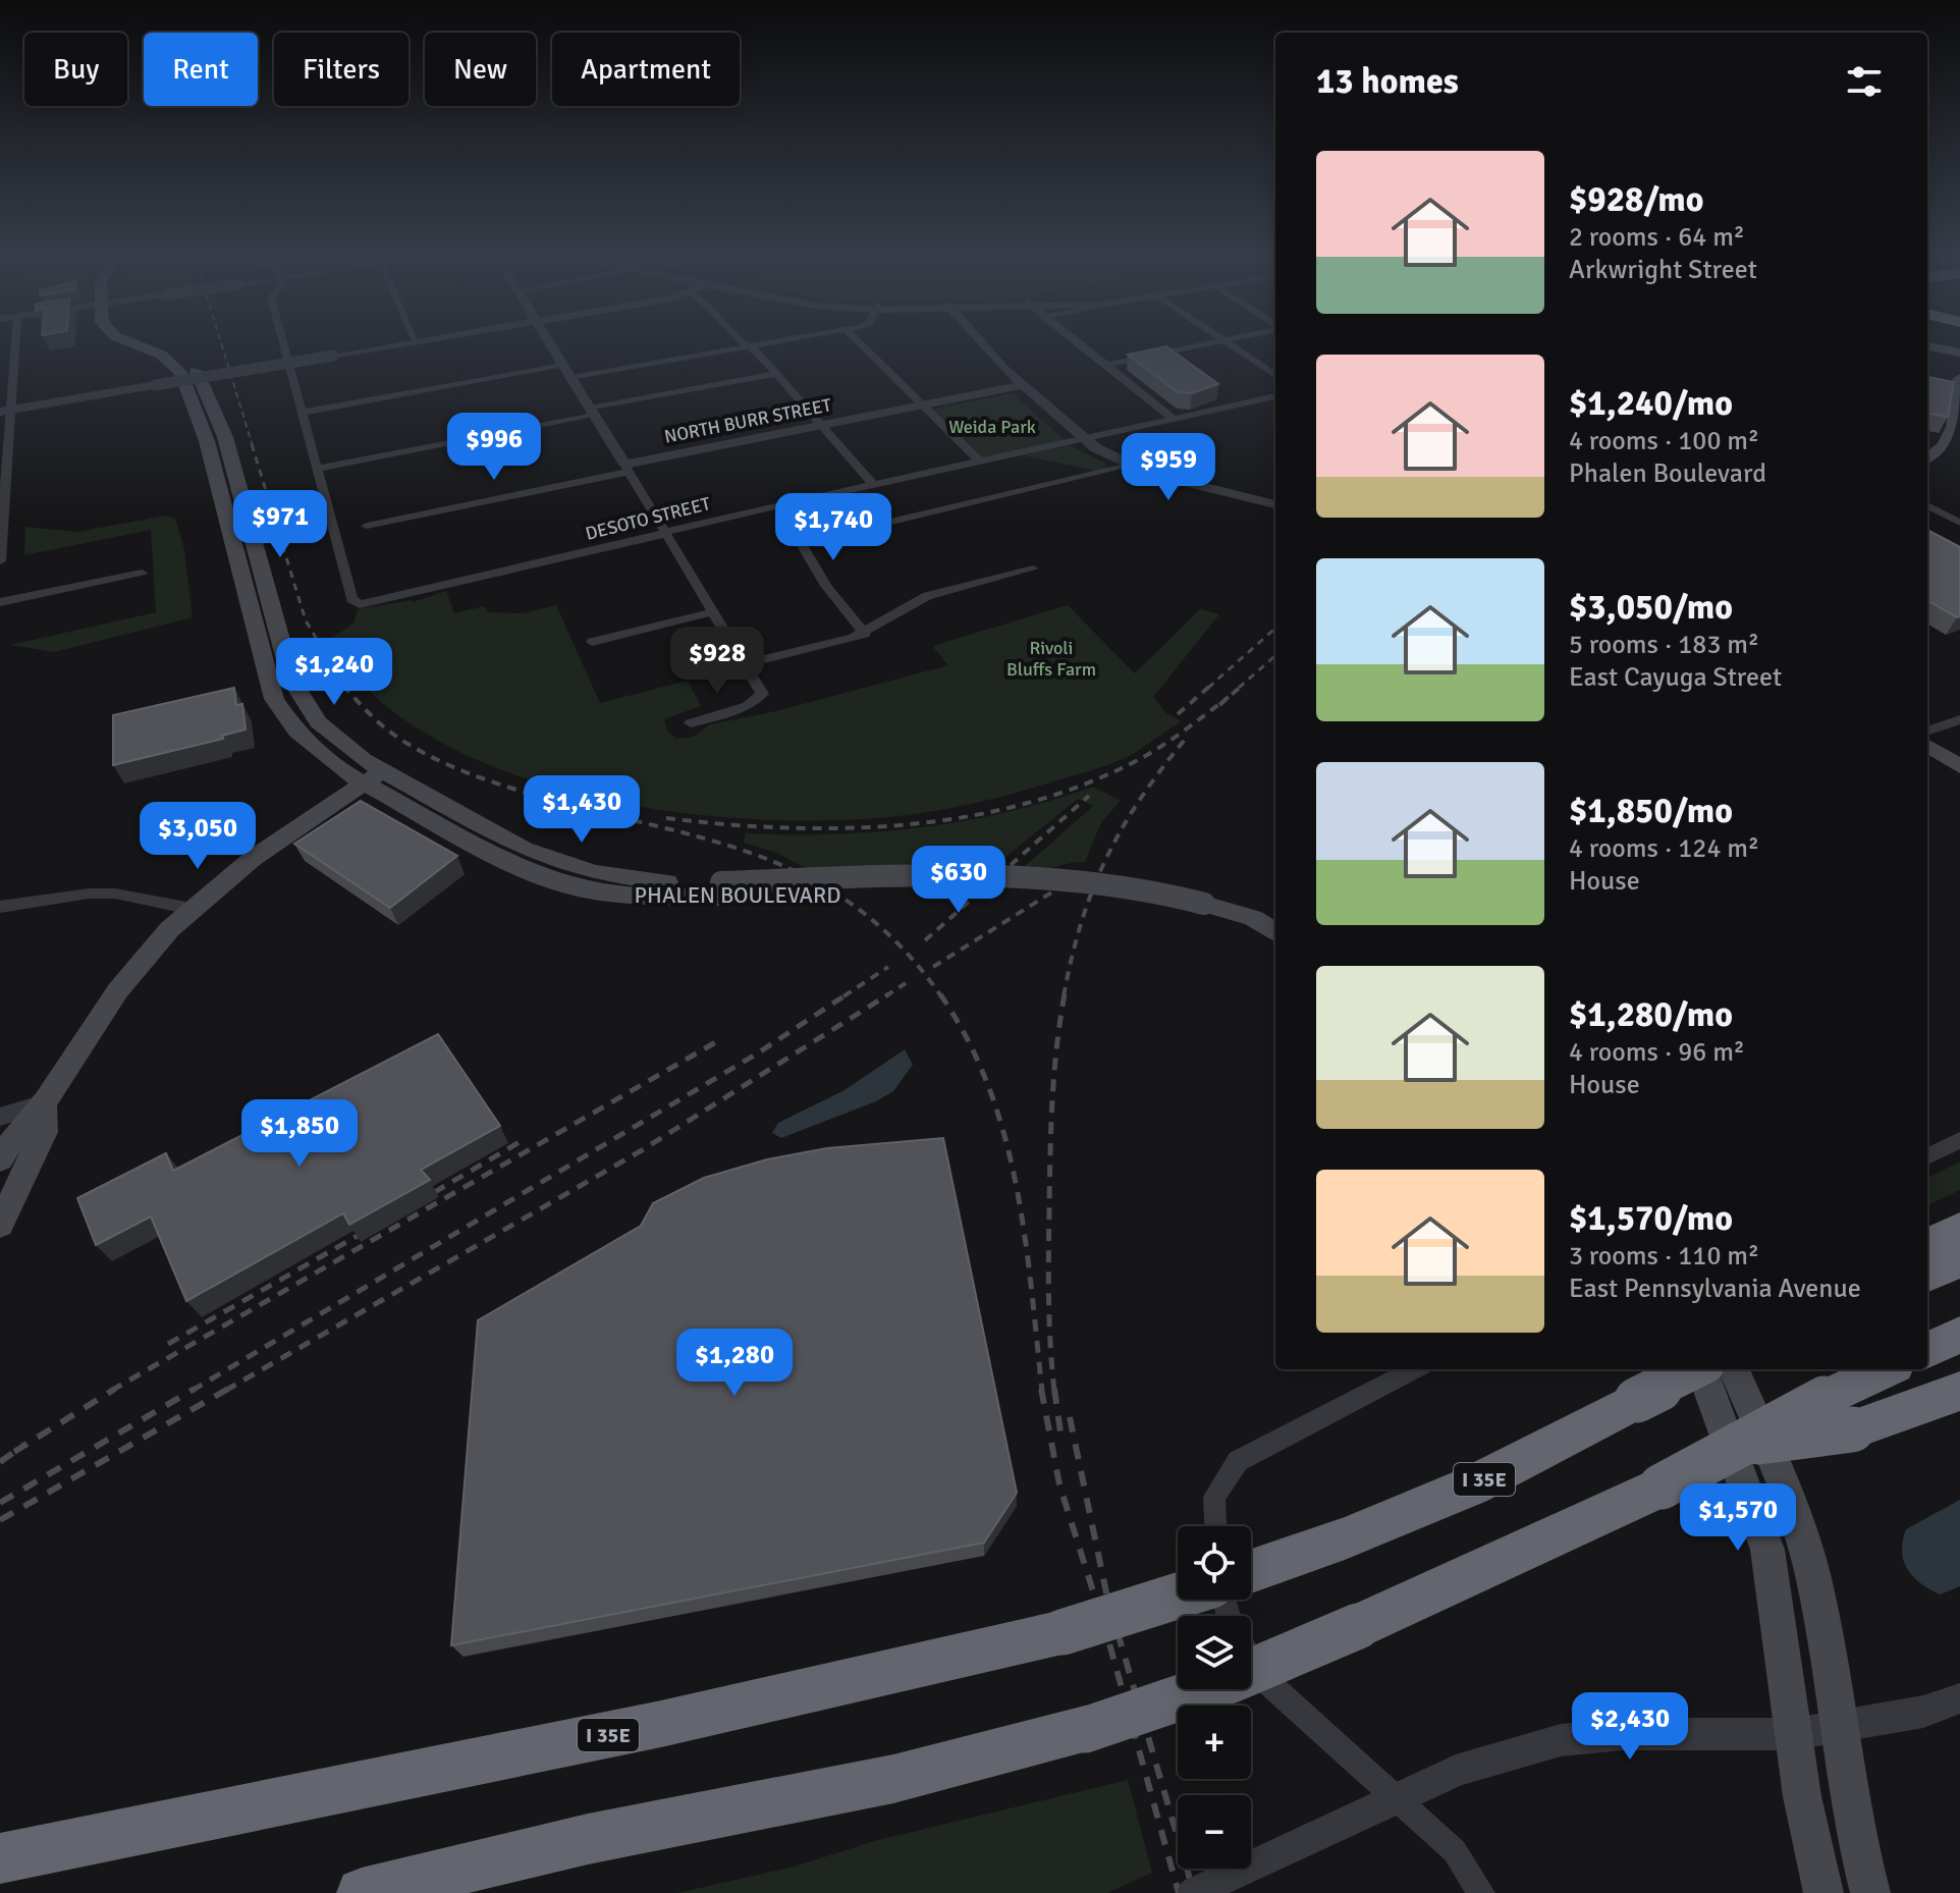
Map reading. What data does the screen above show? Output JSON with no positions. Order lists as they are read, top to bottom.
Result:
{
  "streets": {
    "highway": ["I 35E"],
    "main road": ["PHALEN BOULEVARD"],
    "street": ["NORTH BURR STREET", "DESOTO STREET"]
  },
  "parks": ["Weida Park", "Rivoli Bluffs Farm"],
  "page": {
    "chip": [
      "Buy",
      "Rent",
      "Filters",
      "New",
      "Apartment"
    ],
    "heading": "13 homes",
    "list": [
      {
        "name": "$928/mo",
        "note": "2 rooms · 64 m² · Arkwright Street"
      },
      {
        "name": "$1,240/mo",
        "note": "4 rooms · 100 m² · Phalen Boulevard"
      },
      {
        "name": "$3,050/mo",
        "note": "5 rooms · 183 m² · East Cayuga Street"
      },
      {
        "name": "$1,850/mo",
        "note": "4 rooms · 124 m² · House"
      },
      {
        "name": "$1,280/mo",
        "note": "4 rooms · 96 m² · House"
      },
      {
        "name": "$1,570/mo",
        "note": "3 rooms · 110 m² · East Pennsylvania Avenue"
      }
    ],
    "price": [
      "$996",
      "$959",
      "$971",
      "$1,740",
      "$928",
      "$1,240",
      "$1,430",
      "$3,050",
      "$630",
      "$1,850",
      "$1,280",
      "$1,570",
      "$2,430"
    ],
    "map_buttons": ["+", "−"]
  }
}
